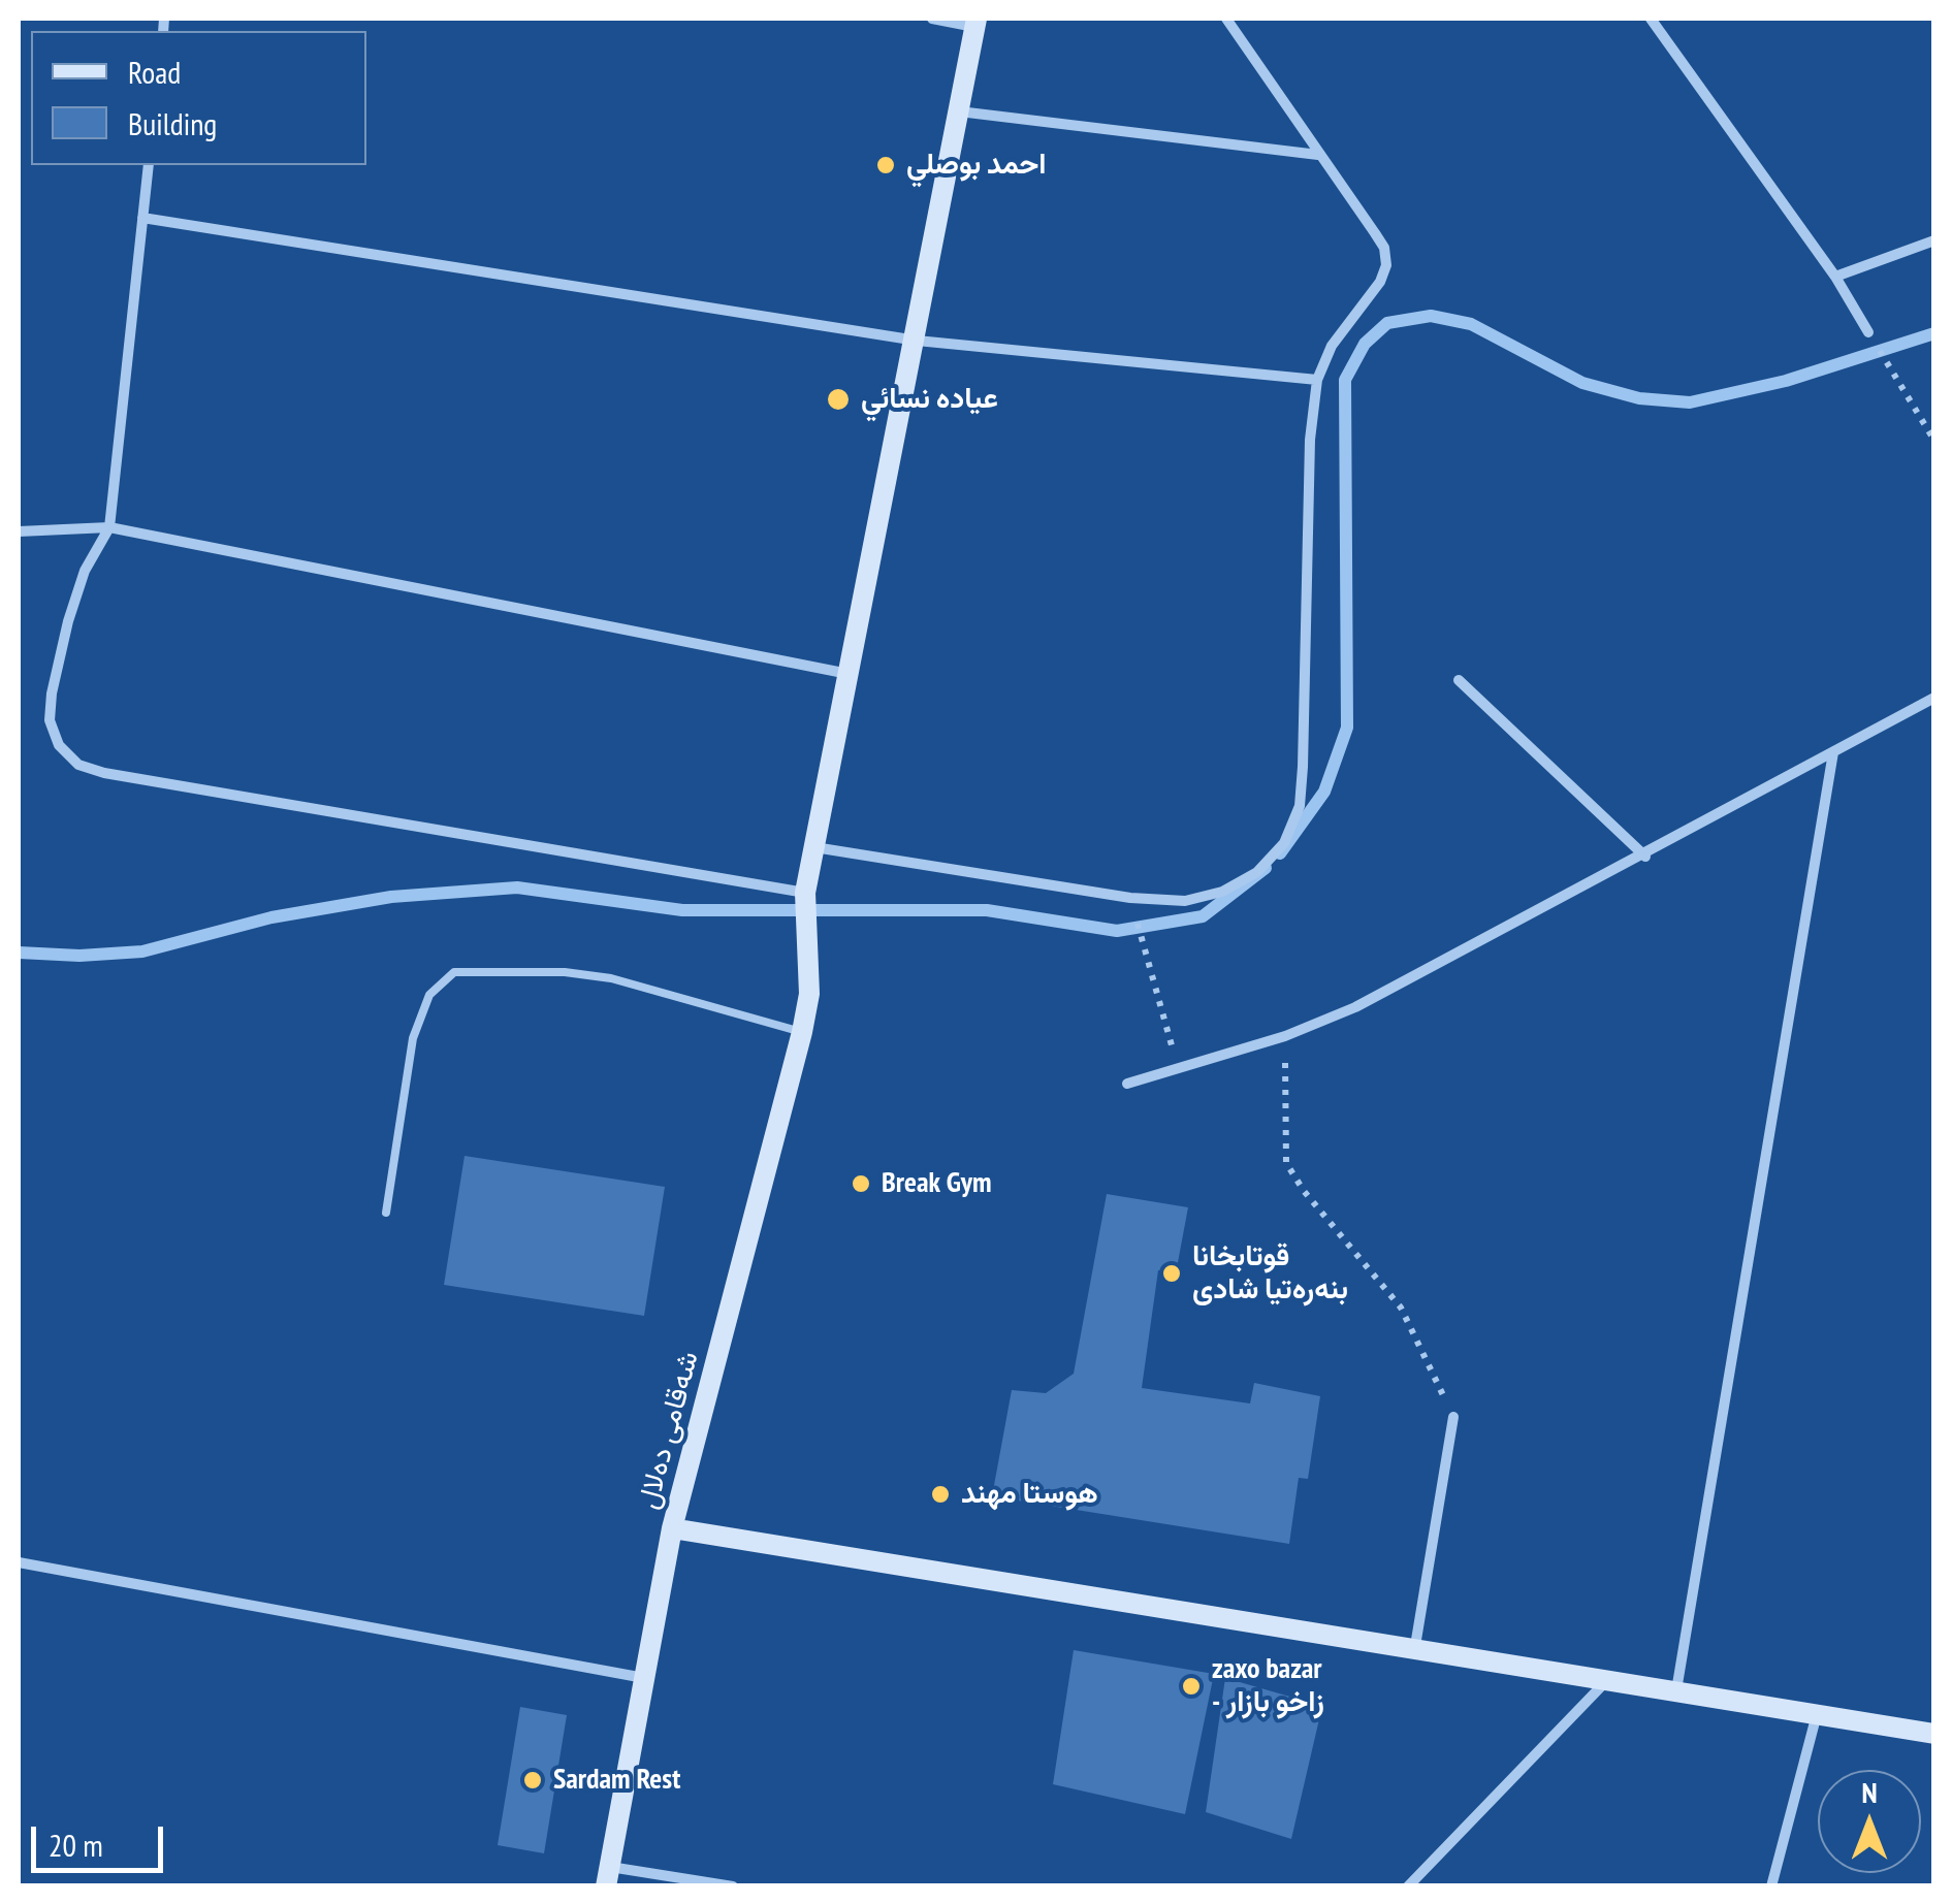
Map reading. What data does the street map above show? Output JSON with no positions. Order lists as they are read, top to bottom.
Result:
{
  "streets": {
    "main road": ["شەقامی دەلال"]
  },
  "places": [
    "احمد بوصلي",
    "عياده نسائي",
    "Break Gym",
    "قوتابخانا بنەرەتیا شادی",
    "هوستا مهند",
    "zaxo bazar - زاخو بازار",
    "Sardam Rest"
  ],
  "legend": ["Road", "Building"],
  "scale_bar": "20 m",
  "north": "top"
}
